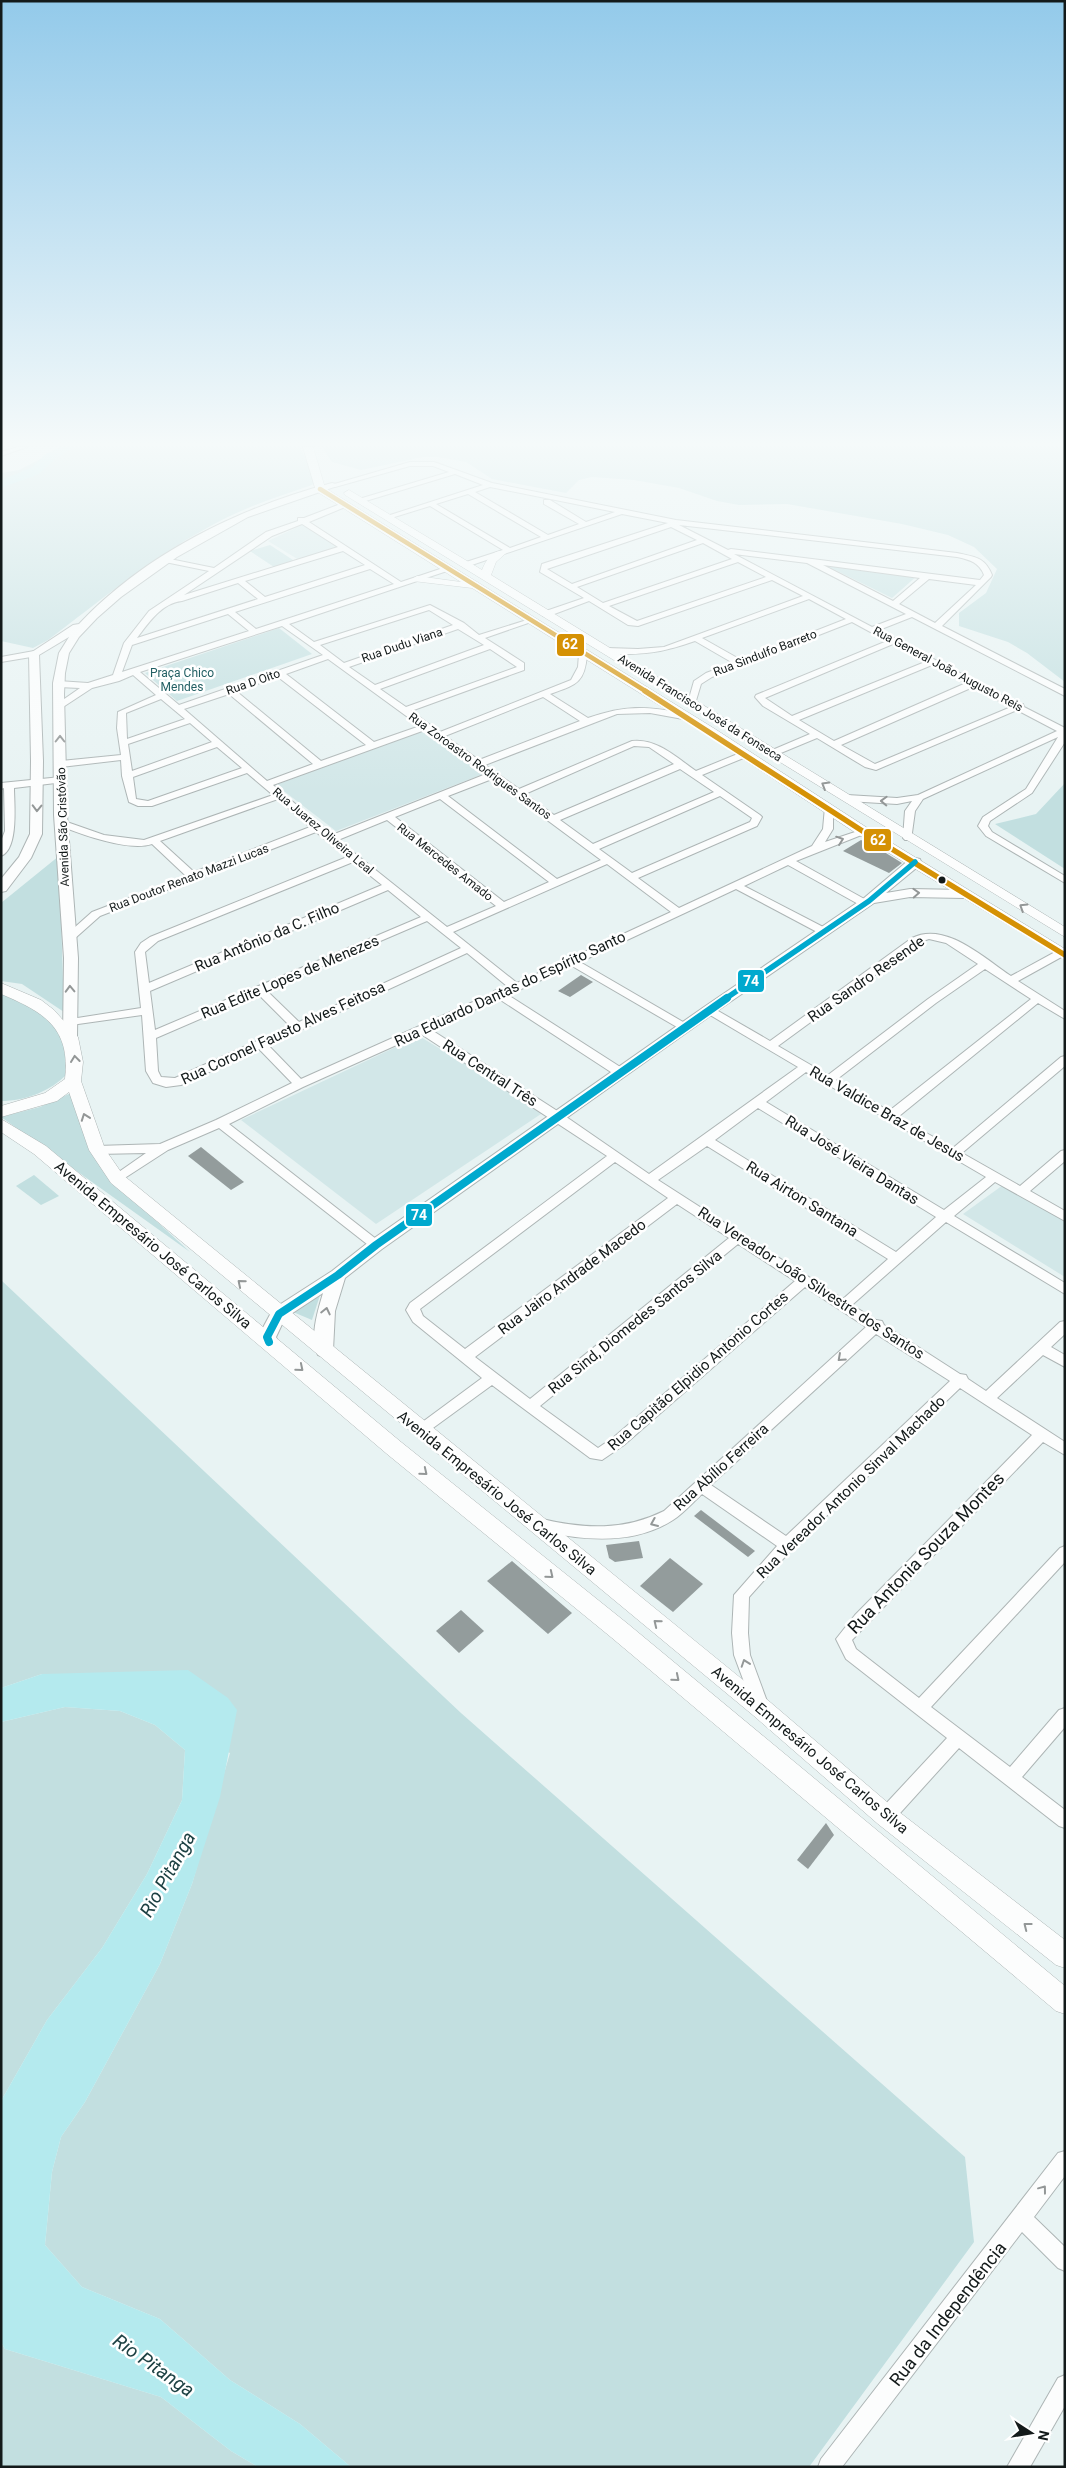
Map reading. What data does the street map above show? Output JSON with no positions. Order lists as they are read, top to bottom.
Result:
{
  "streets": {
    "main road": ["Avenida Francisco José da Fonseca", "Avenida Empresário José Carlos Silva"],
    "street": [
      "Rua Dudu Viana",
      "Rua Sindulfo Barreto",
      "Rua General João Augusto Reis",
      "Rua D Oito",
      "Rua Zoroastro Rodrigues Santos",
      "Avenida São Cristóvão",
      "Rua Juarez Oliveira Leal",
      "Rua Mercedes Amado",
      "Rua Doutor Renato Mazzi Lucas",
      "Rua Antônio da C. Filho",
      "Rua Edite Lopes de Menezes",
      "Rua Sandro Resende",
      "Rua Eduardo Dantas do Espírito Santo",
      "Rua Coronel Fausto Alves Feitosa",
      "Rua Central Três",
      "Rua Valdice Braz de Jesus",
      "Rua José Vieira Dantas",
      "Rua Airton Santana",
      "Rua Jairo Andrade Macedo",
      "Rua Vereador João Silvestre dos Santos",
      "Rua Sind, Diomedes Santos Silva",
      "Rua Capitão Elpidio Antonio Cortes",
      "Rua Abílio Ferreira",
      "Rua Vereador Antonio Sinval Machado",
      "Rua Antonia Souza Montes",
      "Rua da Independência"
    ]
  },
  "crossings": [
    ["Rua Dudu Viana", "Rua Zoroastro Rodrigues Santos"],
    ["Rua Sindulfo Barreto", "Rua General João Augusto Reis"],
    ["Rua Sindulfo Barreto", "Avenida Francisco José da Fonseca"],
    ["Rua D Oito", "Rua Zoroastro Rodrigues Santos"],
    ["Rua D Oito", "Rua Juarez Oliveira Leal"],
    ["Avenida Francisco José da Fonseca", "Rua Eduardo Dantas do Espírito Santo"],
    ["Rua Zoroastro Rodrigues Santos", "Rua Eduardo Dantas do Espírito Santo"],
    ["Avenida São Cristóvão", "Rua Doutor Renato Mazzi Lucas"],
    ["Avenida São Cristóvão", "Avenida Empresário José Carlos Silva"],
    ["Rua Juarez Oliveira Leal", "Rua Doutor Renato Mazzi Lucas"],
    ["Rua Juarez Oliveira Leal", "Rua Antônio da C. Filho"],
    ["Rua Juarez Oliveira Leal", "Rua Edite Lopes de Menezes"],
    ["Rua Juarez Oliveira Leal", "Rua Eduardo Dantas do Espírito Santo"],
    ["Rua Juarez Oliveira Leal", "Rua Coronel Fausto Alves Feitosa"],
    ["Rua Antônio da C. Filho", "Rua Coronel Fausto Alves Feitosa"],
    ["Rua Edite Lopes de Menezes", "Rua Coronel Fausto Alves Feitosa"],
    ["Rua Sandro Resende", "Rua Valdice Braz de Jesus"],
    ["Rua Eduardo Dantas do Espírito Santo", "Rua Central Três"],
    ["Rua Eduardo Dantas do Espírito Santo", "Avenida Empresário José Carlos Silva"],
    ["Rua Central Três", "Rua Vereador João Silvestre dos Santos"],
    ["Avenida Empresário José Carlos Silva", "Rua Abílio Ferreira"],
    ["Avenida Empresário José Carlos Silva", "Rua Vereador Antonio Sinval Machado"],
    ["Rua Jairo Andrade Macedo", "Rua Vereador João Silvestre dos Santos"],
    ["Rua Jairo Andrade Macedo", "Rua Capitão Elpidio Antonio Cortes"],
    ["Rua Vereador João Silvestre dos Santos", "Rua Sind, Diomedes Santos Silva"],
    ["Rua Vereador João Silvestre dos Santos", "Rua Capitão Elpidio Antonio Cortes"],
    ["Rua Vereador João Silvestre dos Santos", "Rua Abílio Ferreira"],
    ["Rua Vereador João Silvestre dos Santos", "Rua Vereador Antonio Sinval Machado"],
    ["Rua Vereador João Silvestre dos Santos", "Rua Antonia Souza Montes"],
    ["Rua Sind, Diomedes Santos Silva", "Rua Capitão Elpidio Antonio Cortes"]
  ],
  "one_way": ["Rua Abílio Ferreira", "Rua Vereador Antonio Sinval Machado"],
  "water": ["Rio Pitanga"],
  "parks": ["Praça Chico Mendes"],
  "lines": ["transit line 62", "transit line 74"],
  "north": "right"
}
